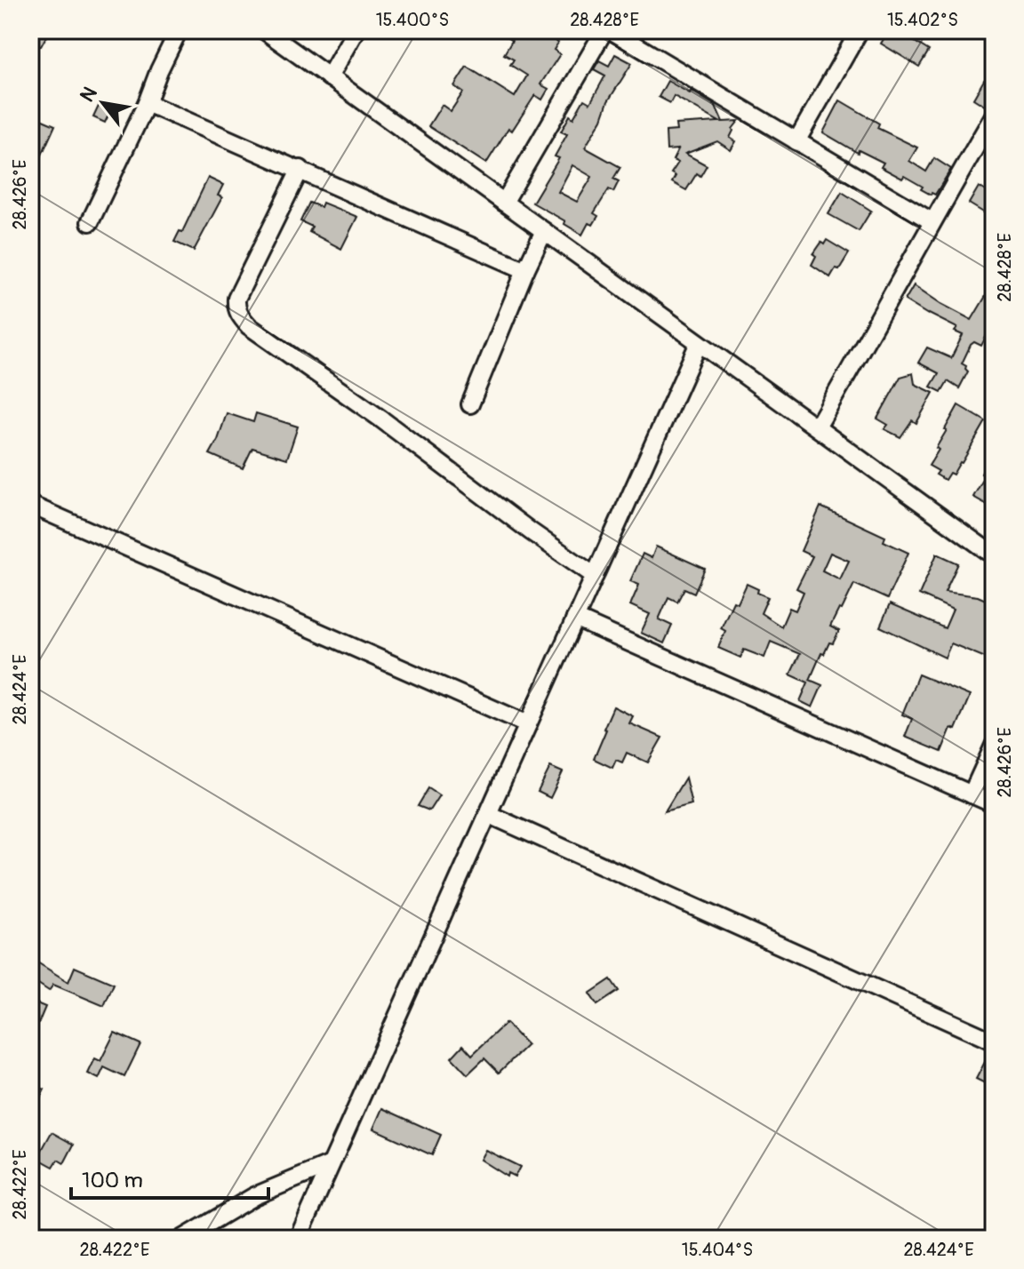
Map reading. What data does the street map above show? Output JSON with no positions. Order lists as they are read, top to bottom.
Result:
{
  "scale_bar": "100 m",
  "north": "top left",
  "coordinates": [
    "15.400°S",
    "28.428°E",
    "15.402°S",
    "28.426°E",
    "28.424°E",
    "28.422°E",
    "15.404°S"
  ]
}
